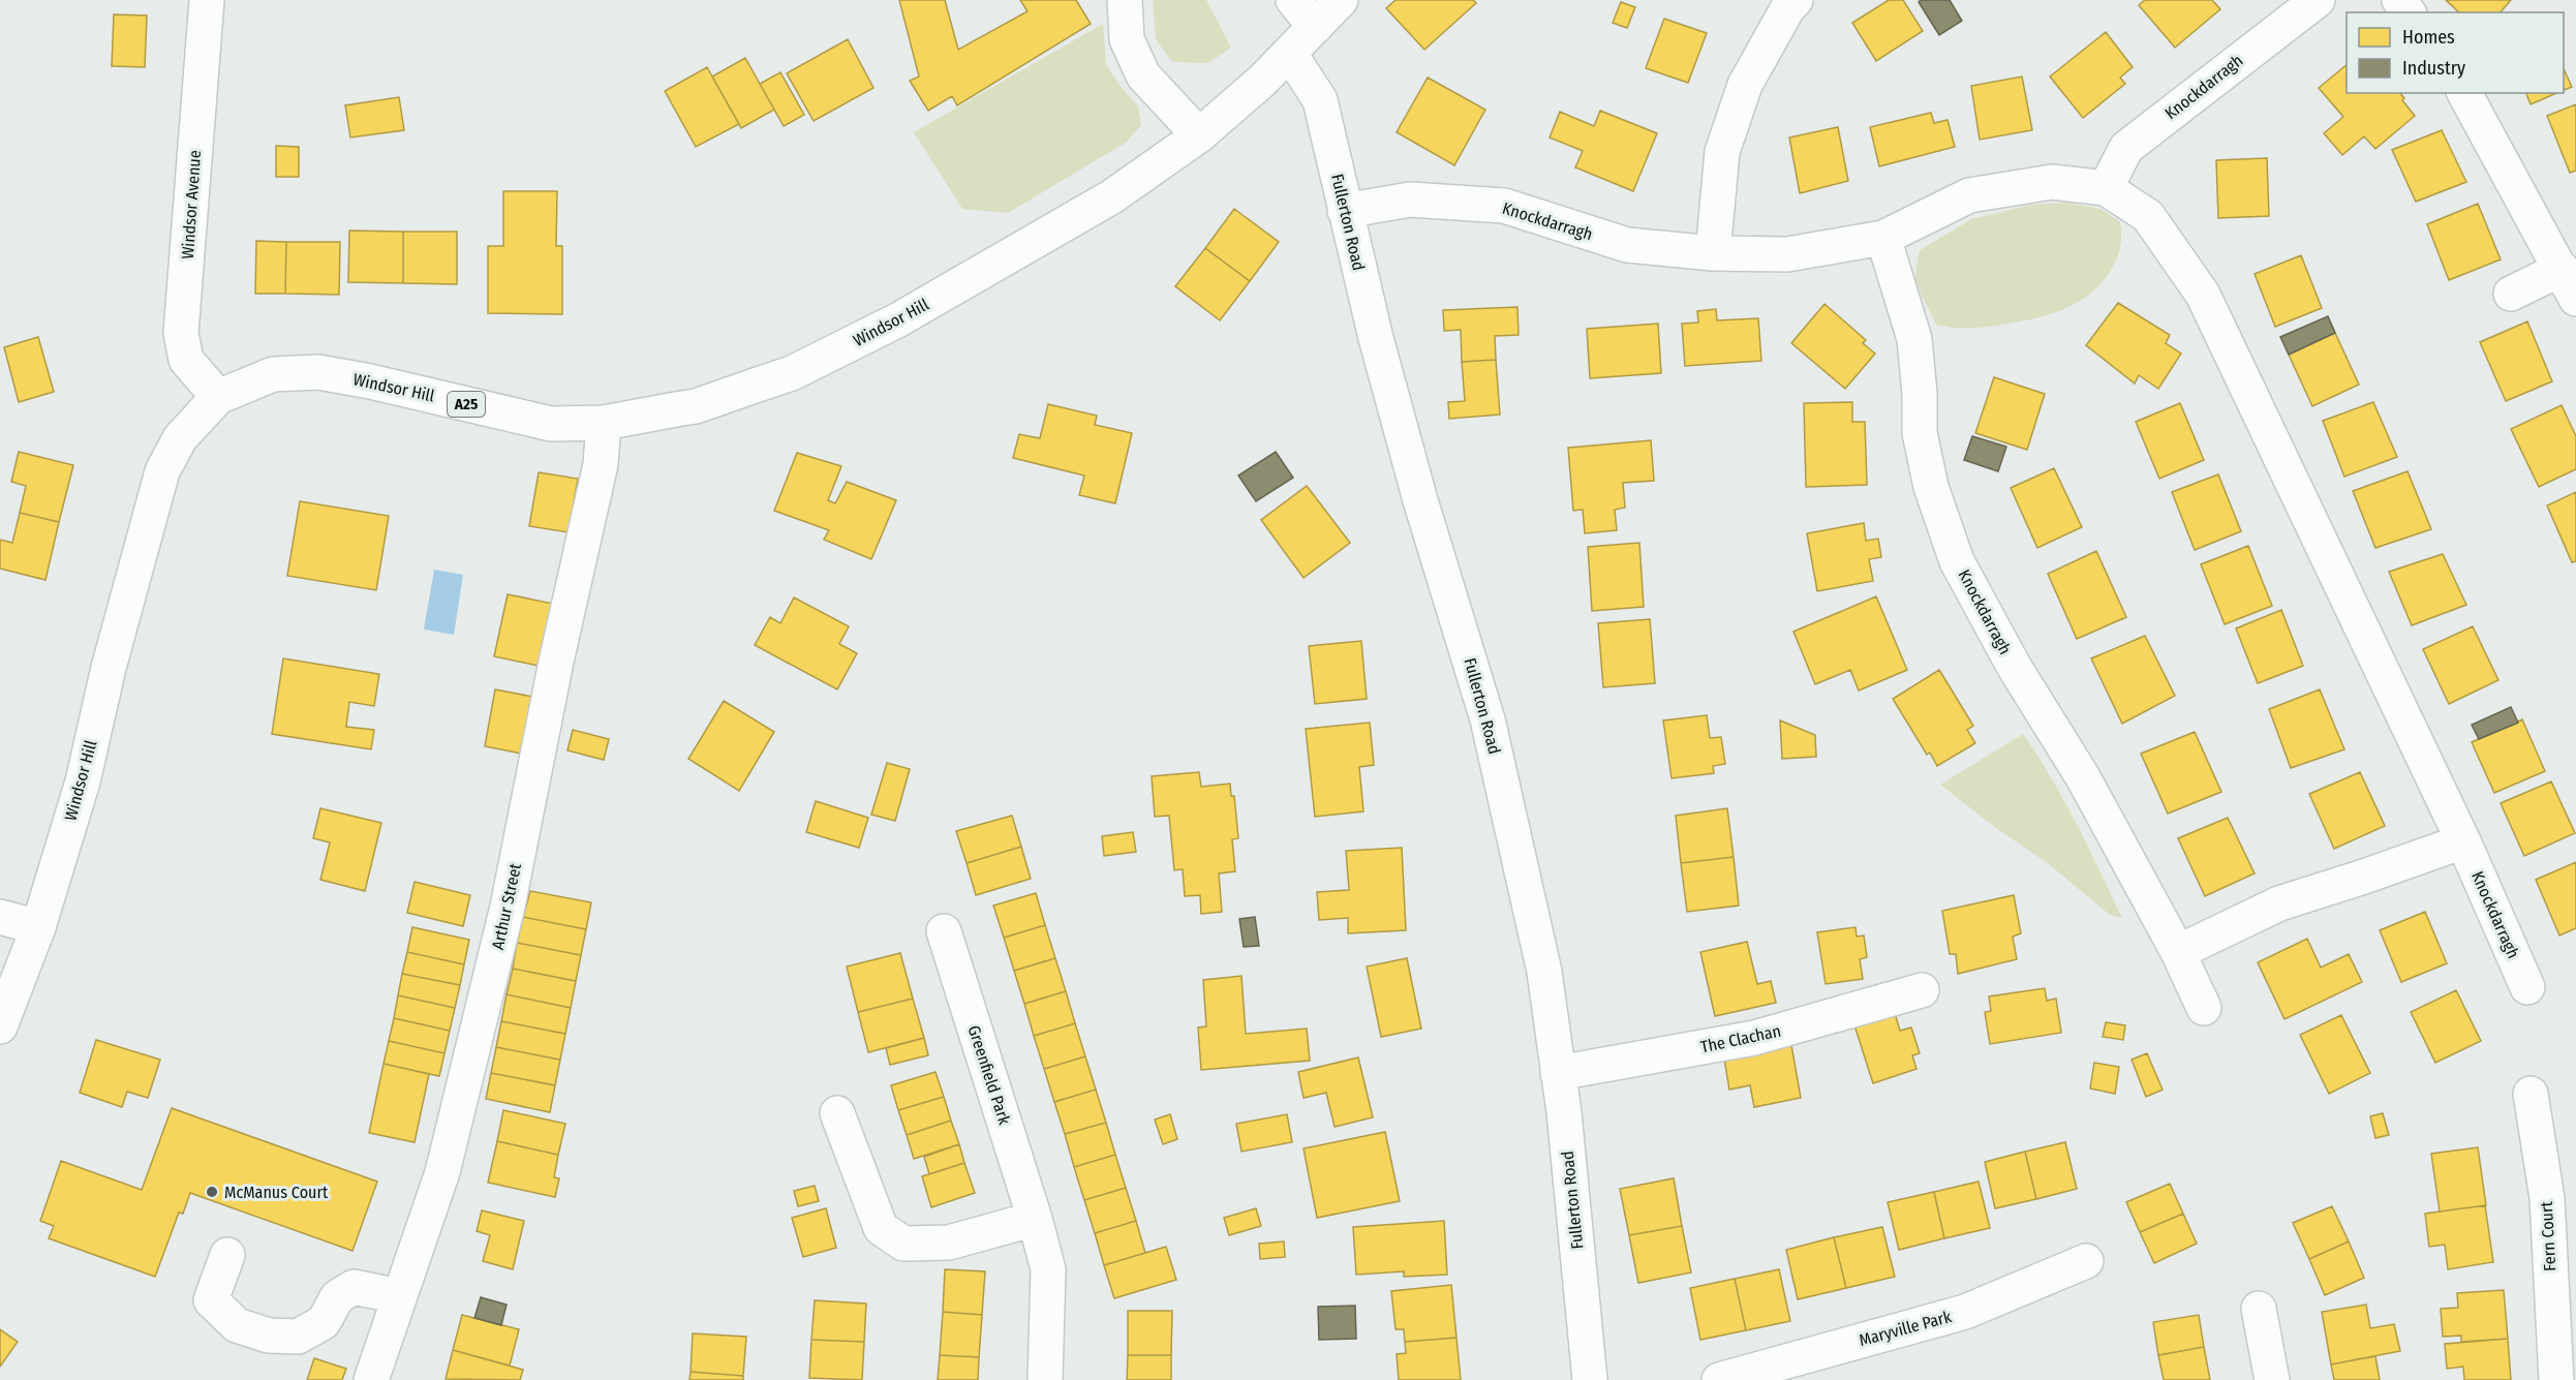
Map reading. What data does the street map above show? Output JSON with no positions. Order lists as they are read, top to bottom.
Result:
{
  "streets": {
    "street": [
      "Knockdarragh",
      "Windsor Avenue",
      "Fullerton Road",
      "Windsor Hill",
      "A25",
      "Arthur Street",
      "The Clachan",
      "Greenfield Park",
      "Fern Court",
      "Maryville Park"
    ]
  },
  "crossings": [
    ["Knockdarragh", "Fullerton Road"],
    ["Windsor Avenue", "Windsor Hill"],
    ["Fullerton Road", "Windsor Hill"],
    ["Fullerton Road", "A25"],
    ["Fullerton Road", "The Clachan"],
    ["Windsor Hill", "A25"],
    ["Windsor Hill", "Arthur Street"]
  ],
  "places": ["McManus Court"],
  "legend": ["Homes", "Industry"]
}
